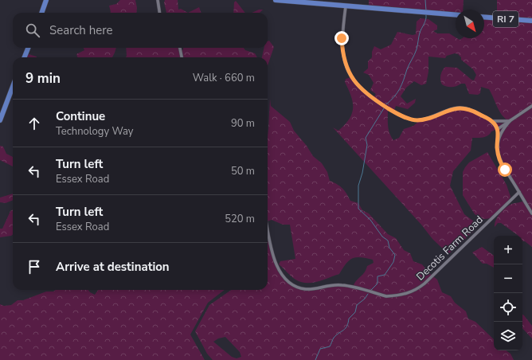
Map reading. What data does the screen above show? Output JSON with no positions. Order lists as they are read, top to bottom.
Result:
{
  "streets": {
    "main road": ["RI 7"],
    "street": ["Decotis Farm Road"]
  },
  "north": "bottom right",
  "page": {
    "search": "Search here",
    "heading": ["9 min", "Walk · 660 m"],
    "list": [
      ["Continue", "Technology Way", "90 m"],
      ["Turn left", "Essex Road", "50 m"],
      ["Turn left", "Essex Road", "520 m"],
      "Arrive at destination"
    ],
    "map_buttons": ["+", "−"]
  }
}
